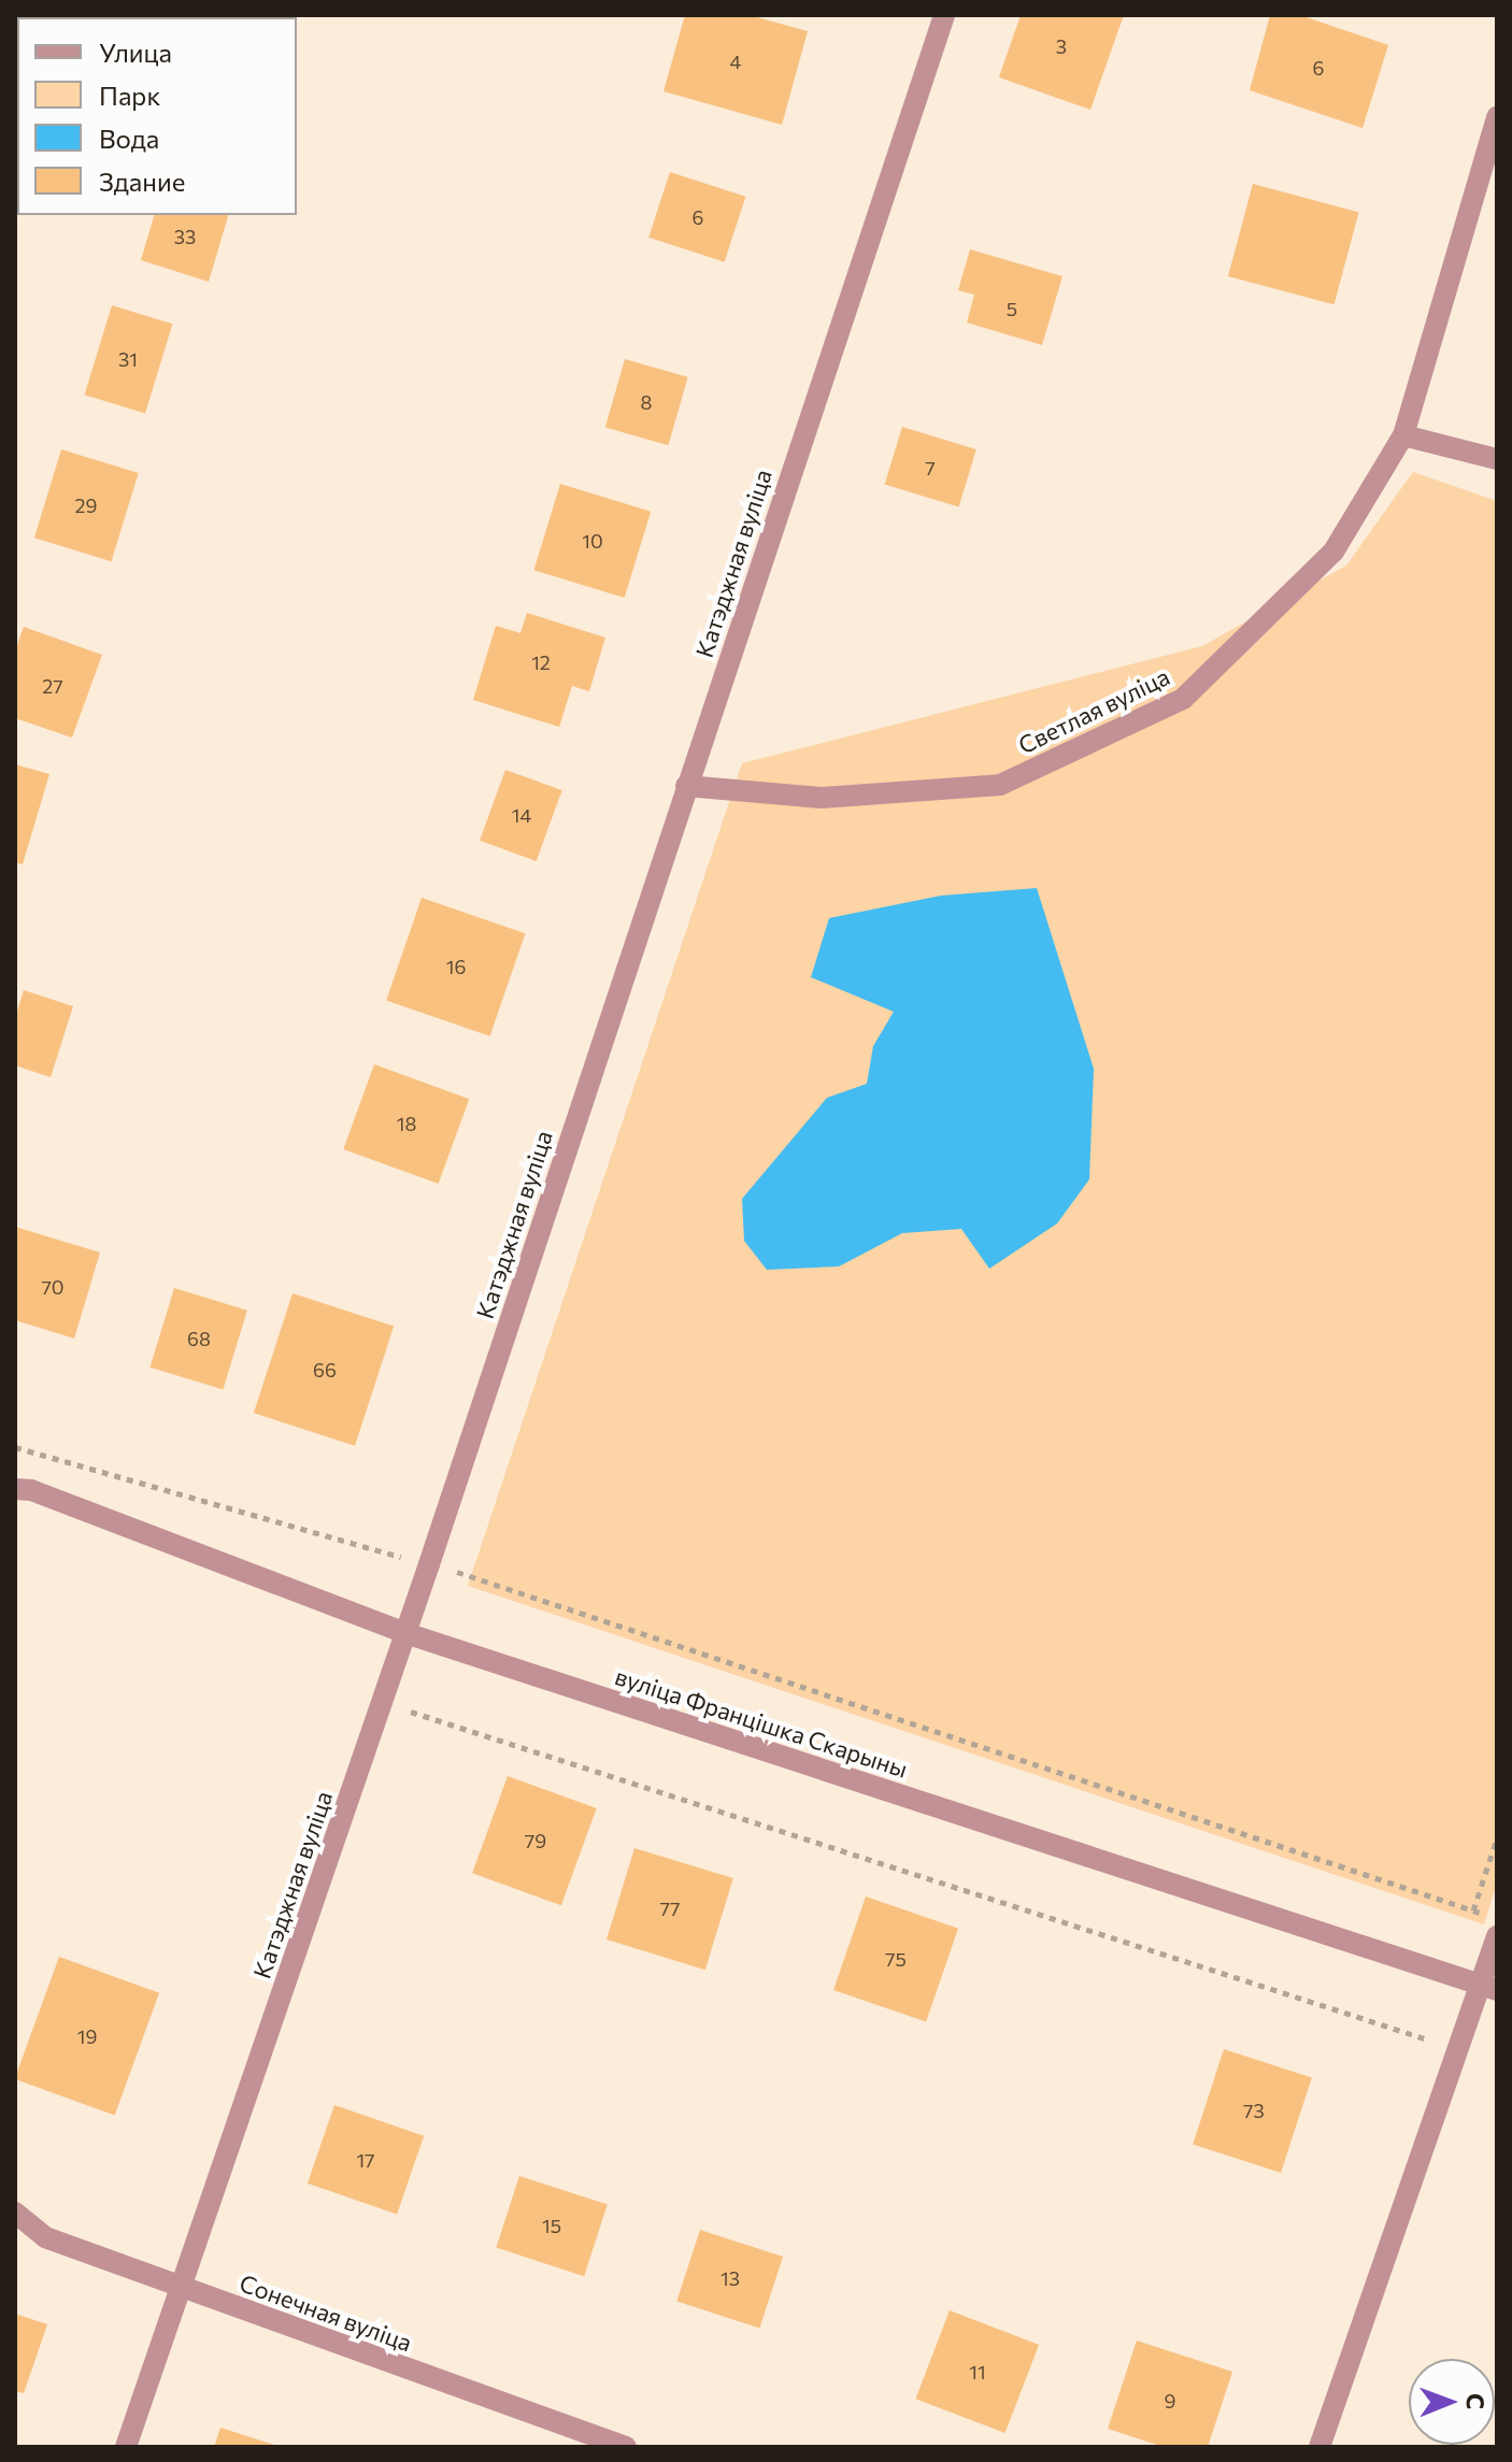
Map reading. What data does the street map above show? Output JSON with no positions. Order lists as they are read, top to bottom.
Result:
{
  "streets": {
    "street": [
      "Катэджная вуліца",
      "Светлая вуліца",
      "вуліца Францішка Скарыны",
      "Сонечная вуліца"
    ]
  },
  "crossings": [
    ["Катэджная вуліца", "Светлая вуліца"],
    ["Катэджная вуліца", "вуліца Францішка Скарыны"],
    ["Катэджная вуліца", "Сонечная вуліца"]
  ],
  "house_numbers": [
    "3",
    "4",
    "6",
    "6",
    "33",
    "5",
    "31",
    "8",
    "7",
    "29",
    "10",
    "12",
    "27",
    "14",
    "16",
    "18",
    "70",
    "68",
    "66",
    "79",
    "77",
    "75",
    "19",
    "73",
    "17",
    "15",
    "13",
    "11",
    "9"
  ],
  "legend": [
    "Улица",
    "Парк",
    "Вода",
    "Здание"
  ],
  "north": "right"
}
